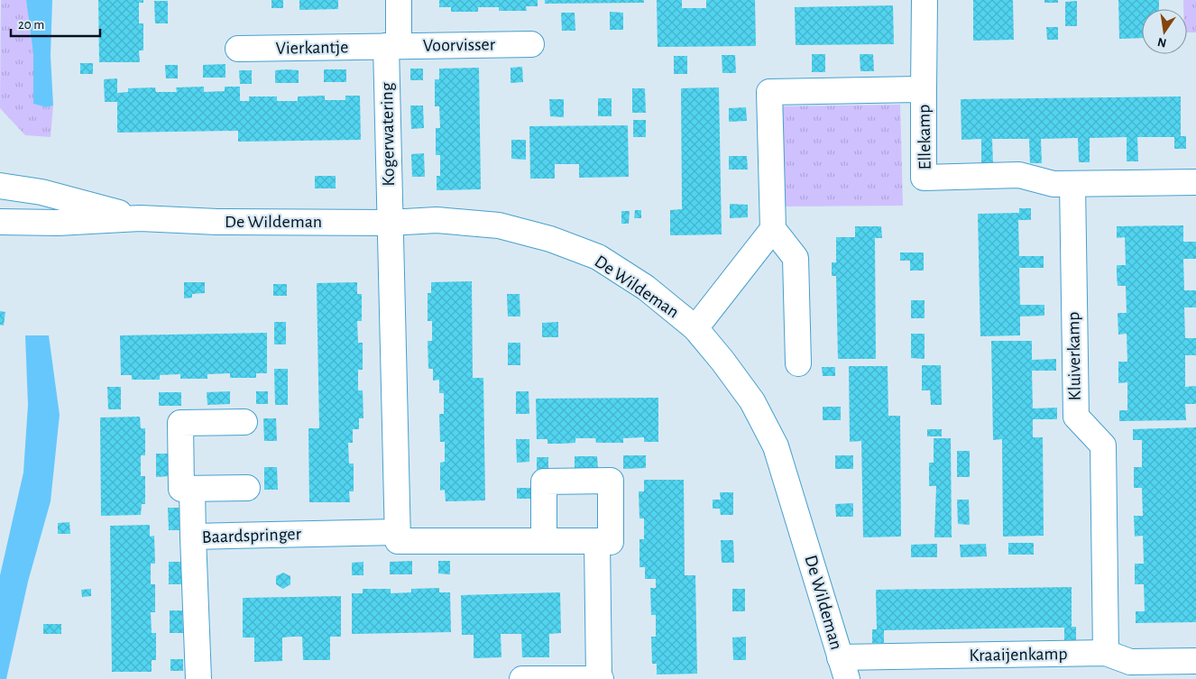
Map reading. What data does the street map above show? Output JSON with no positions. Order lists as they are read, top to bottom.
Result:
{
  "streets": {
    "street": [
      "Voorvisser",
      "Vierkantje",
      "Kogerwatering",
      "Ellekamp",
      "De Wildeman",
      "Kluiverkamp",
      "Baardspringer",
      "Kraaijenkamp"
    ]
  },
  "crossings": [
    ["Voorvisser", "Vierkantje"],
    ["Voorvisser", "Kogerwatering"],
    ["Vierkantje", "Kogerwatering"],
    ["Kogerwatering", "De Wildeman"],
    ["Ellekamp", "Kluiverkamp"],
    ["De Wildeman", "Kraaijenkamp"],
    ["Kluiverkamp", "Kraaijenkamp"]
  ],
  "scale_bar": "20 m",
  "north": "bottom"
}
